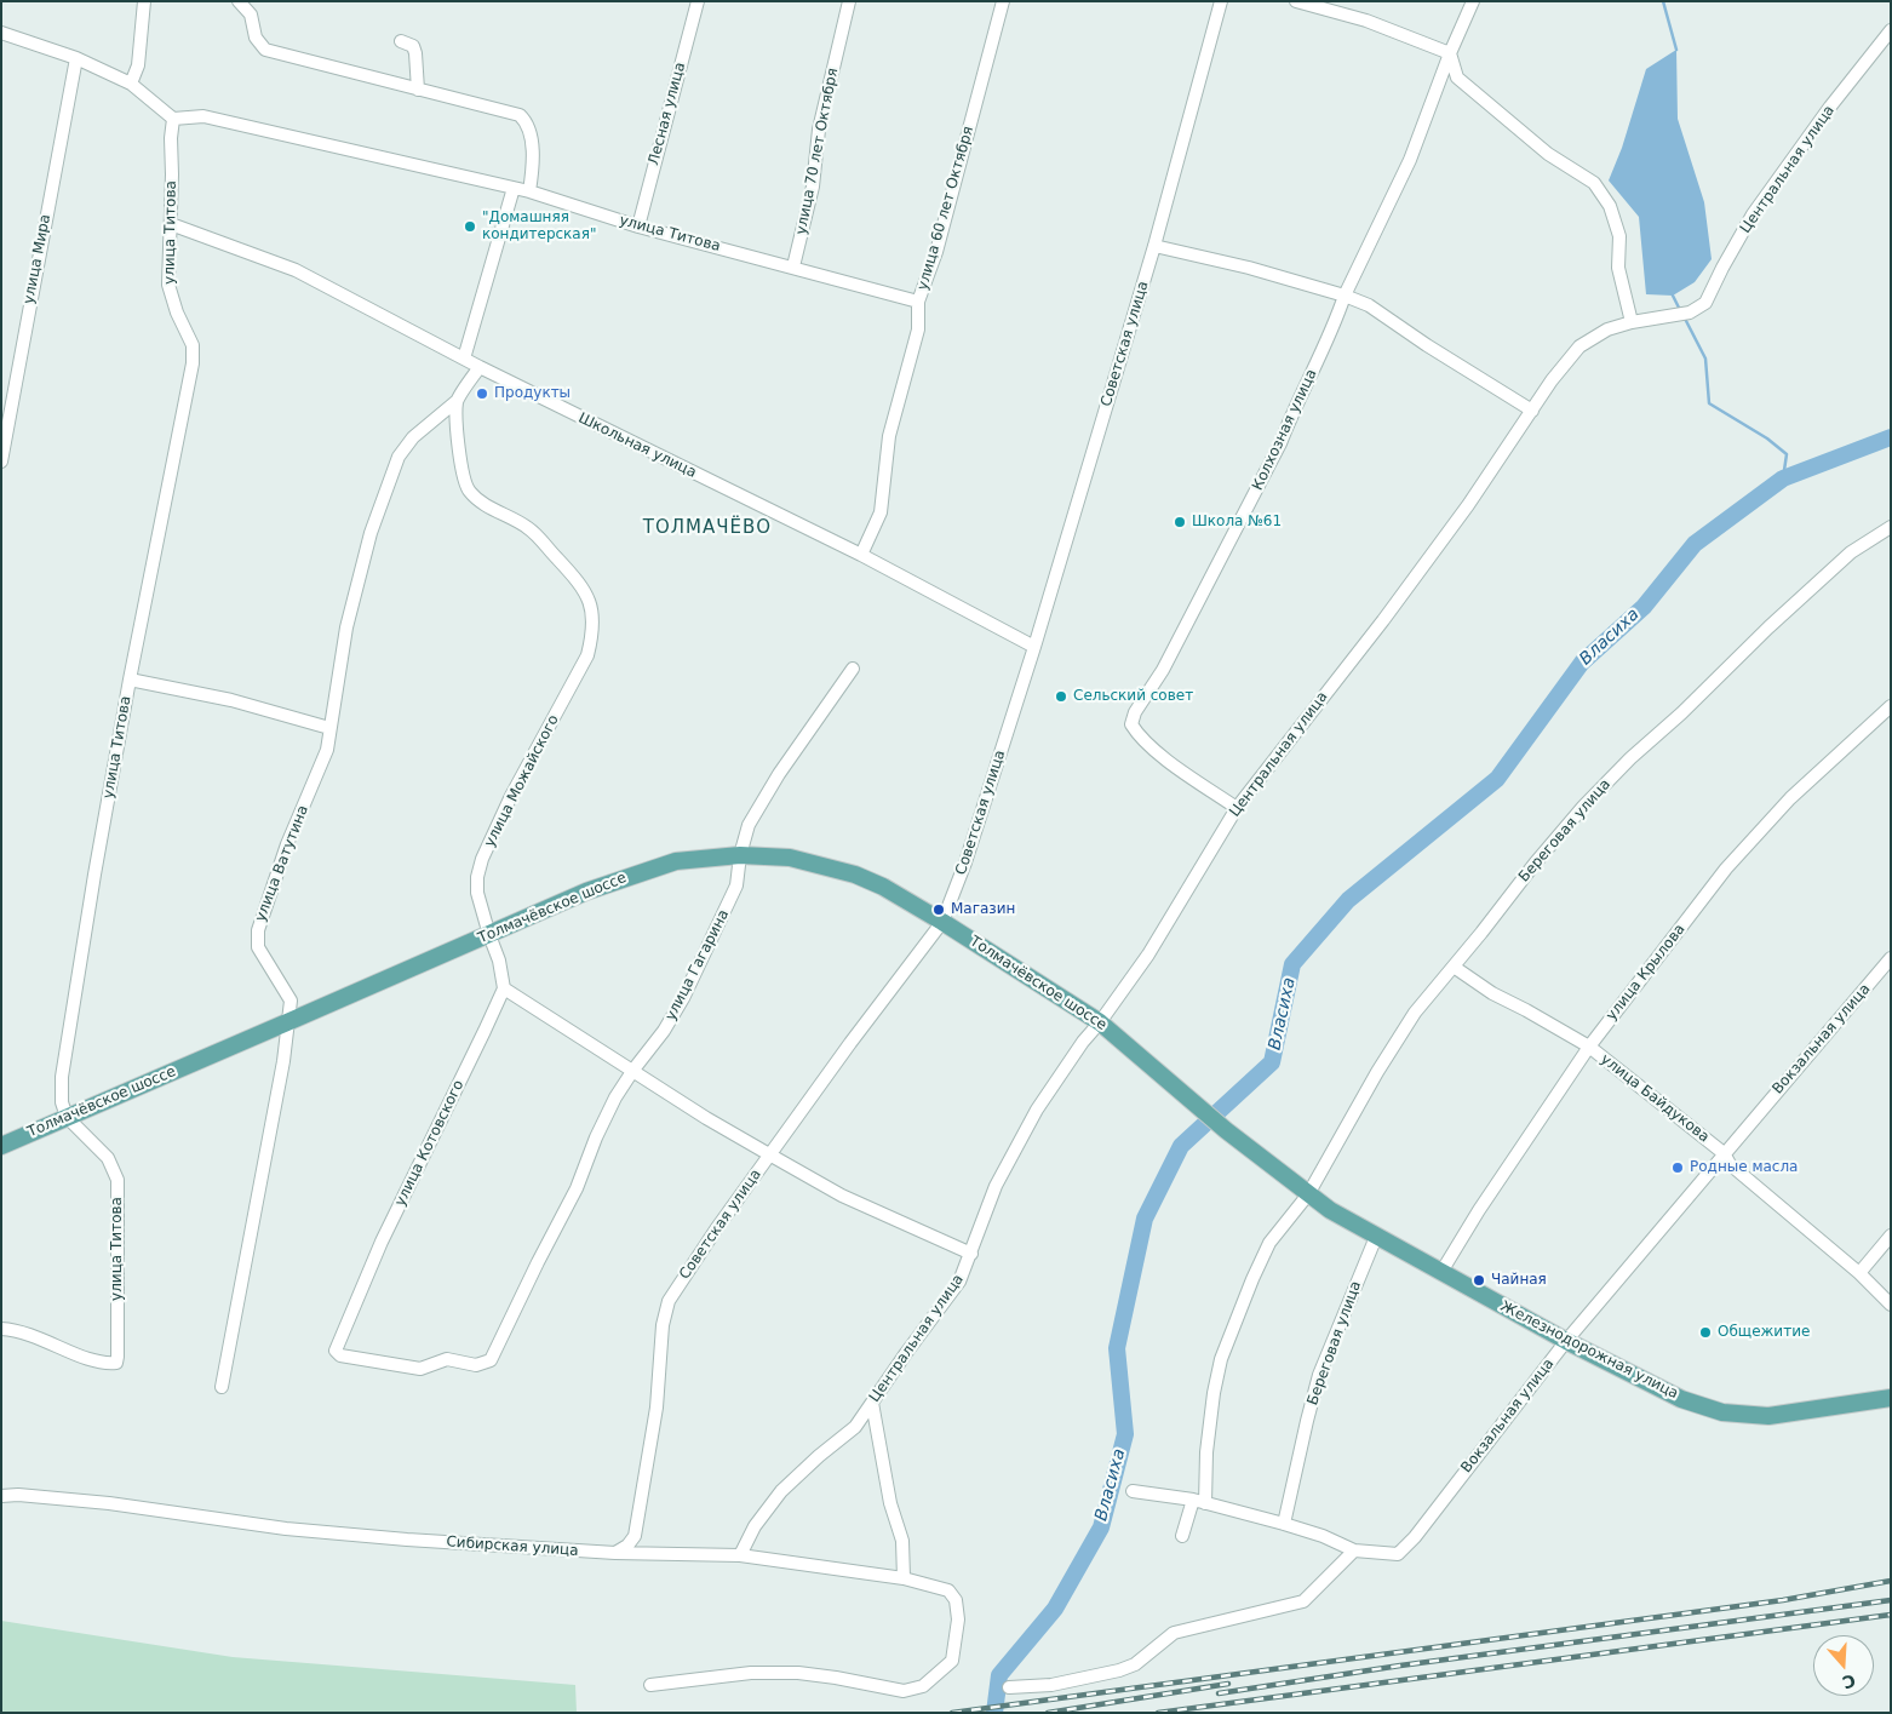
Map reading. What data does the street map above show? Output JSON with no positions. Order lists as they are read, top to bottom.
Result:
{
  "streets": {
    "main road": ["Толмачёвское шоссе", "Железнодорожная улица"],
    "street": [
      "Лесная улица",
      "улица 70 лет Октября",
      "Центральная улица",
      "улица 60 лет Октября",
      "улица Титова",
      "улица Мира",
      "Советская улица",
      "Колхозная улица",
      "Школьная улица",
      "улица Можайского",
      "Береговая улица",
      "улица Ватутина",
      "улица Гагарина",
      "улица Крылова",
      "Вокзальная улица",
      "улица Байдукова",
      "улица Котовского",
      "Сибирская улица"
    ]
  },
  "crossings": [
    ["Лесная улица", "улица Титова"],
    ["улица 70 лет Октября", "улица Титова"],
    ["Центральная улица", "Колхозная улица"],
    ["Центральная улица", "Толмачёвское шоссе"],
    ["Центральная улица", "Сибирская улица"],
    ["улица 60 лет Октября", "улица Титова"],
    ["улица 60 лет Октября", "Школьная улица"],
    ["улица Титова", "Школьная улица"],
    ["улица Титова", "Толмачёвское шоссе"],
    ["Советская улица", "Школьная улица"],
    ["Советская улица", "Толмачёвское шоссе"],
    ["Советская улица", "Сибирская улица"],
    ["улица Можайского", "улица Ватутина"],
    ["улица Можайского", "Толмачёвское шоссе"],
    ["Береговая улица", "Вокзальная улица"],
    ["Береговая улица", "улица Байдукова"],
    ["Береговая улица", "Железнодорожная улица"],
    ["улица Ватутина", "Толмачёвское шоссе"],
    ["Толмачёвское шоссе", "улица Гагарина"],
    ["Толмачёвское шоссе", "Железнодорожная улица"],
    ["улица Гагарина", "улица Котовского"],
    ["улица Крылова", "улица Байдукова"],
    ["улица Крылова", "Железнодорожная улица"],
    ["Вокзальная улица", "улица Байдукова"],
    ["Вокзальная улица", "Железнодорожная улица"]
  ],
  "districts": ["ТОЛМАЧЁВО"],
  "water": ["Власиха"],
  "places": [
    "\"Домашняя кондитерская\"",
    "Продукты",
    "Школа №61",
    "Сельский совет",
    "Магазин",
    "Родные масла",
    "Чайная",
    "Общежитие"
  ],
  "north": "bottom"
}
